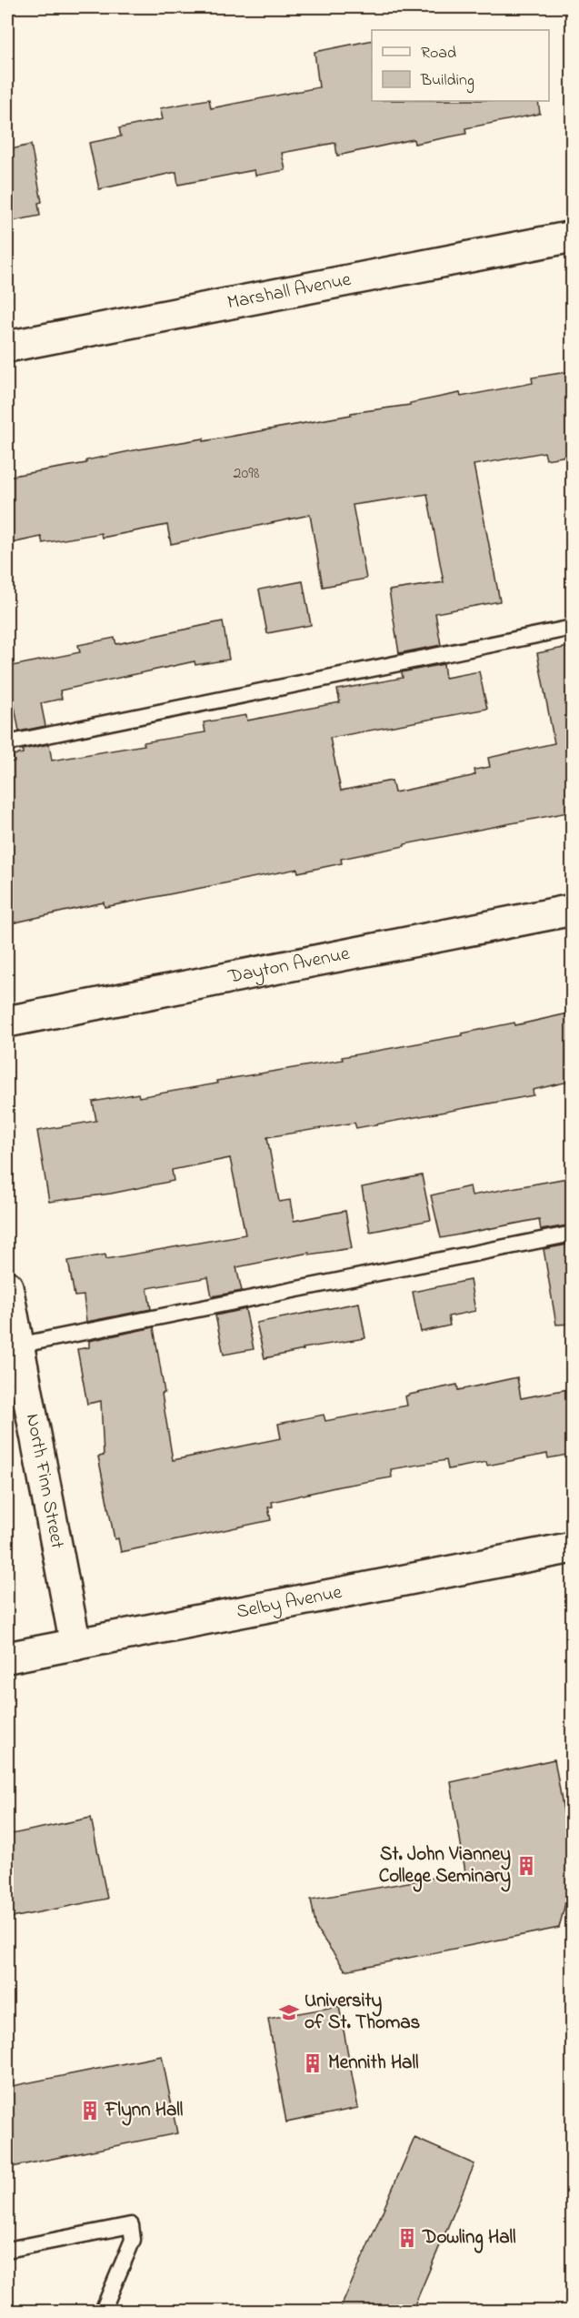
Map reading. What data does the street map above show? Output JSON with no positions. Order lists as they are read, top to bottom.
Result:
{
  "streets": {
    "street": [
      "Marshall Avenue",
      "Dayton Avenue",
      "North Finn Street",
      "Selby Avenue"
    ]
  },
  "crossings": [
    ["North Finn Street", "Selby Avenue"]
  ],
  "places": {
    "building": [
      "St. John Vianney College Seminary",
      "Mennith Hall",
      "Flynn Hall",
      "Dowling Hall"
    ],
    "school or university": ["University of St. Thomas"]
  },
  "house_numbers": ["2098"],
  "legend": ["Road", "Building"]
}
